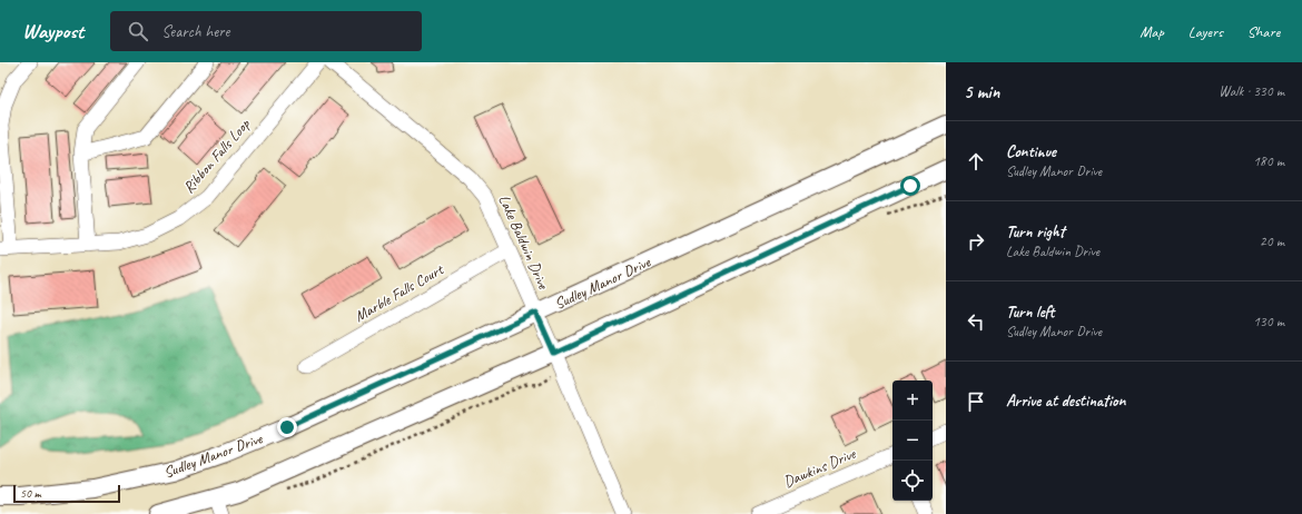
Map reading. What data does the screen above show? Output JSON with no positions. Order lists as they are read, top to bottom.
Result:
{
  "streets": {
    "main road": ["Sudley Manor Drive"],
    "street": [
      "Ribbon Falls Loop",
      "Lake Baldwin Drive",
      "Marble Falls Court",
      "Dawkins Drive"
    ]
  },
  "crossings": [
    ["Lake Baldwin Drive", "Sudley Manor Drive"],
    ["Lake Baldwin Drive", "Marble Falls Court"]
  ],
  "scale_bar": "50 m",
  "page": {
    "header": "Waypost",
    "search": "Search here",
    "nav": ["Map", "Layers", "Share"],
    "heading": ["5 min", "Walk · 330 m"],
    "list": [
      ["Continue", "Sudley Manor Drive", "180 m"],
      ["Turn right", "Lake Baldwin Drive", "20 m"],
      ["Turn left", "Sudley Manor Drive", "130 m"],
      "Arrive at destination"
    ],
    "map_buttons": ["+", "−"],
    "scale": "50 m"
  }
}
